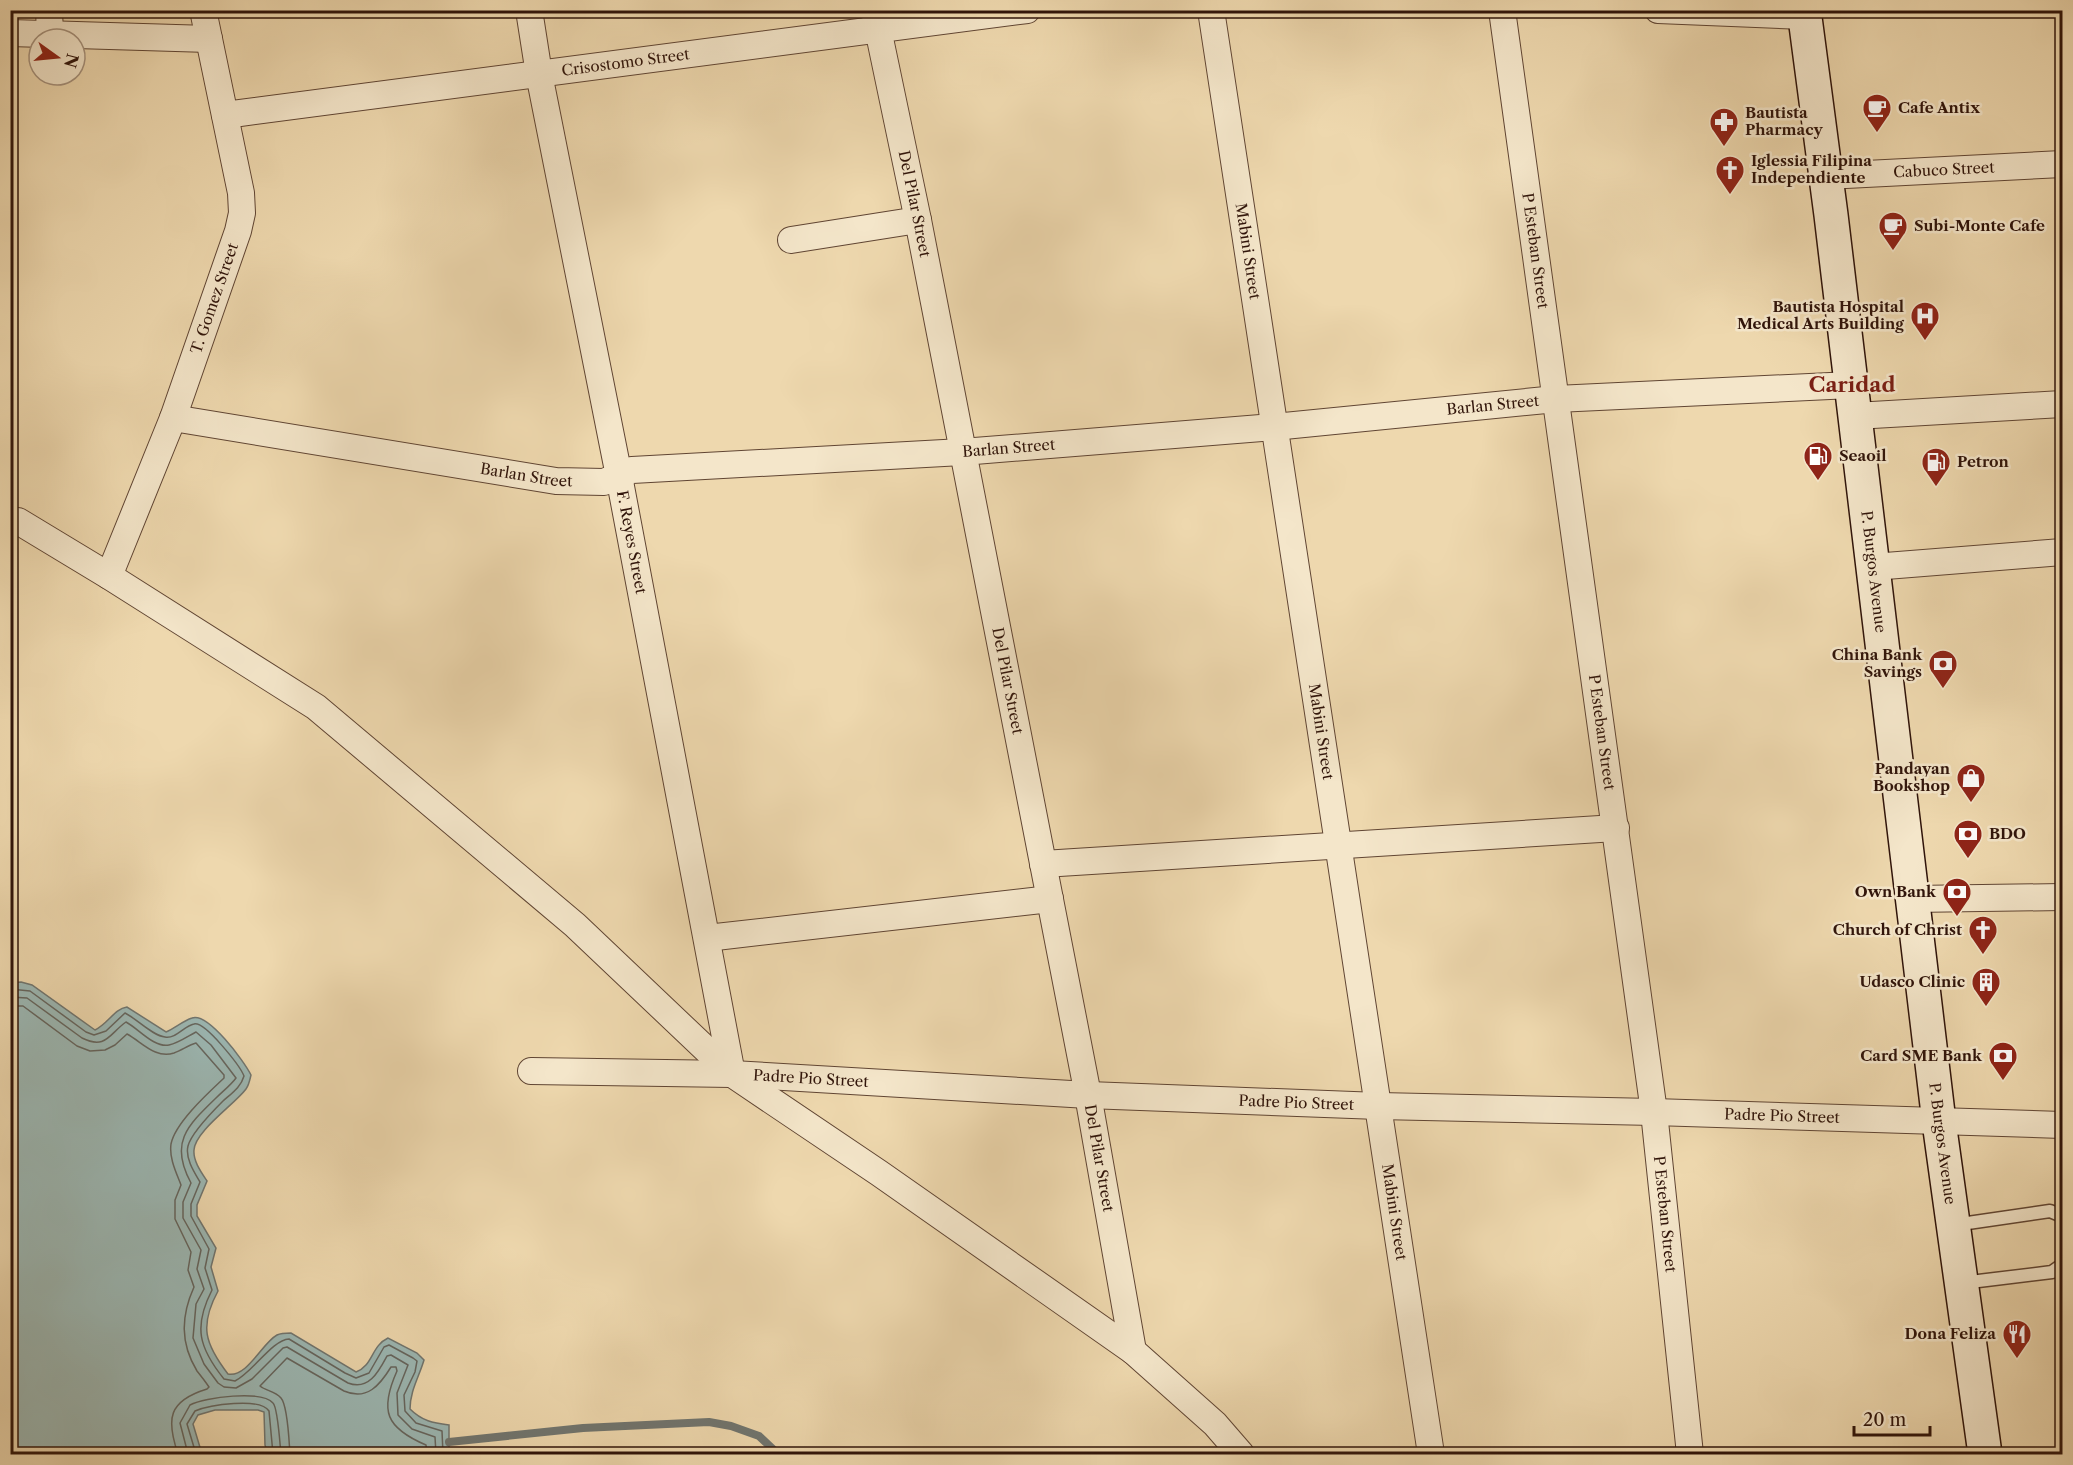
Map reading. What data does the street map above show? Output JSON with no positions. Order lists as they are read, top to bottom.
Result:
{
  "streets": {
    "main road": ["P. Burgos Avenue"],
    "street": [
      "Crisostomo Street",
      "Cabuco Street",
      "Del Pilar Street",
      "P Esteban Street",
      "Mabini Street",
      "T. Gomez Street",
      "Barlan Street",
      "F. Reyes Street",
      "Padre Pio Street"
    ]
  },
  "crossings": [
    ["Crisostomo Street", "Del Pilar Street"],
    ["Crisostomo Street", "T. Gomez Street"],
    ["Crisostomo Street", "F. Reyes Street"],
    ["Cabuco Street", "P. Burgos Avenue"],
    ["Del Pilar Street", "Barlan Street"],
    ["Del Pilar Street", "Padre Pio Street"],
    ["P Esteban Street", "Barlan Street"],
    ["P Esteban Street", "Padre Pio Street"],
    ["Mabini Street", "Barlan Street"],
    ["Mabini Street", "Padre Pio Street"],
    ["T. Gomez Street", "Barlan Street"],
    ["Barlan Street", "F. Reyes Street"],
    ["Barlan Street", "P. Burgos Avenue"],
    ["F. Reyes Street", "Padre Pio Street"],
    ["P. Burgos Avenue", "Padre Pio Street"]
  ],
  "districts": ["Caridad"],
  "places": {
    "cafe": ["Cafe Antix", "Subi-Monte Cafe"],
    "pharmacy": ["Bautista Pharmacy"],
    "church": ["Iglessia Filipina Independiente", "Church of Christ"],
    "hospital": ["Bautista Hospital Medical Arts Building"],
    "fuel station": ["Seaoil", "Petron"],
    "bank": [
      "China Bank Savings",
      "BDO",
      "Own Bank",
      "Card SME Bank"
    ],
    "shop": ["Pandayan Bookshop"],
    "building": ["Udasco Clinic"],
    "restaurant": ["Dona Feliza"]
  },
  "scale_bar": "20 m",
  "north": "right"
}
